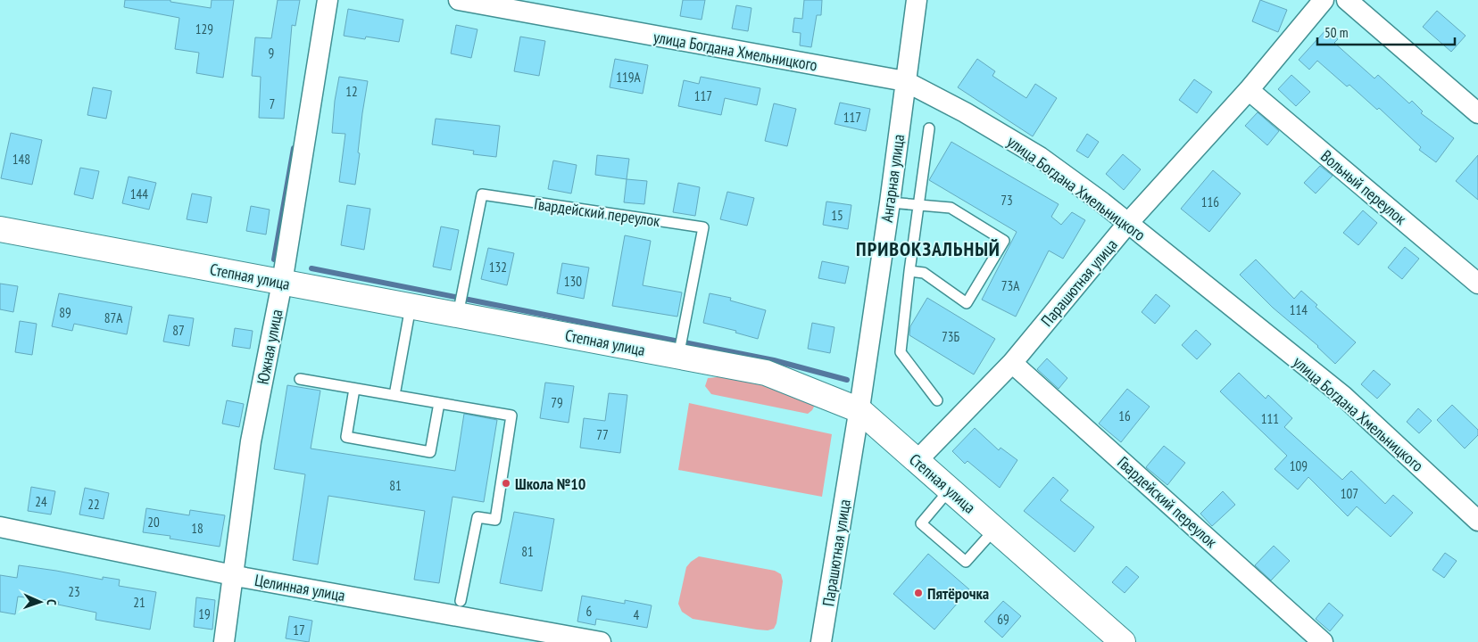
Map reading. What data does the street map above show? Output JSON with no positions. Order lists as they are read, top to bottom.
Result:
{
  "streets": {
    "street": [
      "улица Богдана Хмельницкого",
      "Ангарная улица",
      "Вольный переулок",
      "Гвардейский переулок",
      "Степная улица",
      "Парашютная улица",
      "Южная улица",
      "Целинная улица"
    ]
  },
  "crossings": [
    ["улица Богдана Хмельницкого", "Ангарная улица"],
    ["улица Богдана Хмельницкого", "Парашютная улица"],
    ["Ангарная улица", "Степная улица"],
    ["Ангарная улица", "Парашютная улица"],
    ["Вольный переулок", "Парашютная улица"],
    ["Гвардейский переулок", "Степная улица"],
    ["Гвардейский переулок", "Парашютная улица"],
    ["Степная улица", "Парашютная улица"],
    ["Степная улица", "Южная улица"],
    ["Южная улица", "Целинная улица"]
  ],
  "districts": ["ПРИВОКЗАЛЬНЫЙ"],
  "places": ["Школа №10", "Пятёрочка"],
  "house_numbers": [
    "129",
    "9",
    "119А",
    "12",
    "117",
    "7",
    "117",
    "148",
    "144",
    "73",
    "116",
    "15",
    "132",
    "130",
    "73А",
    "114",
    "89",
    "87А",
    "87",
    "73Б",
    "79",
    "16",
    "111",
    "77",
    "109",
    "81",
    "107",
    "24",
    "22",
    "20",
    "18",
    "81",
    "23",
    "21",
    "6",
    "19",
    "4",
    "69",
    "17"
  ],
  "scale_bar": "50 m",
  "north": "right"
}
